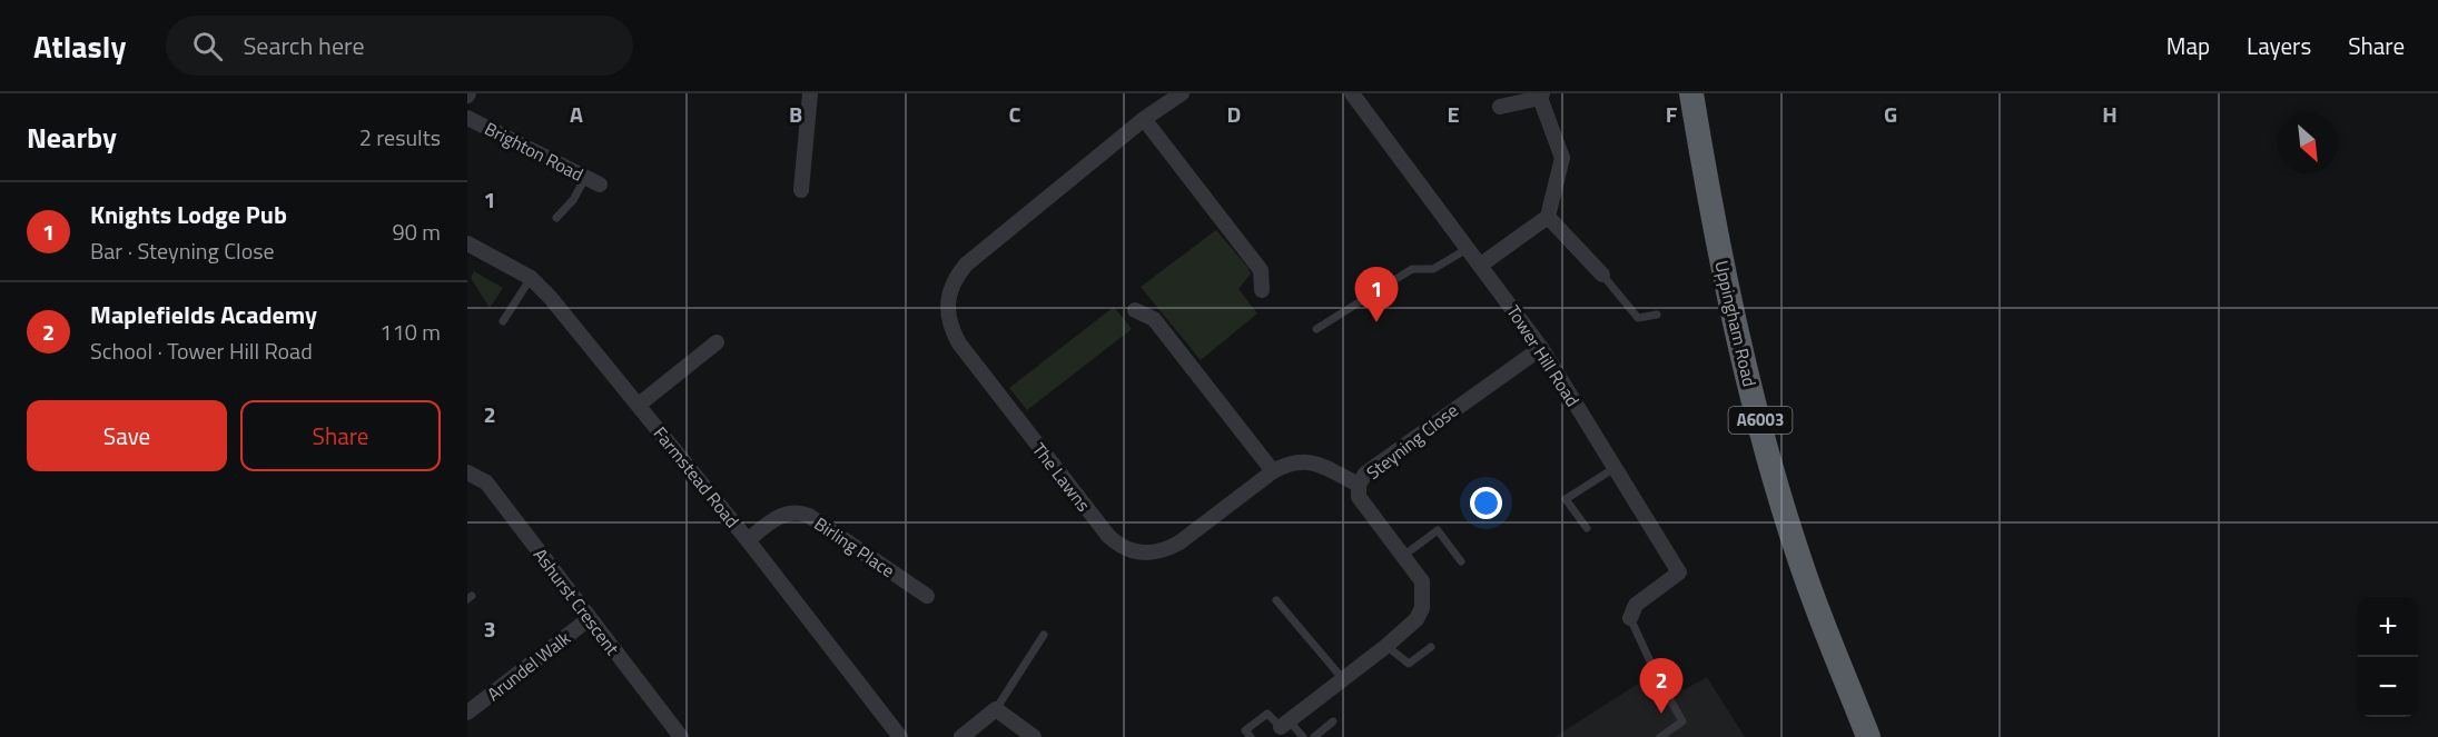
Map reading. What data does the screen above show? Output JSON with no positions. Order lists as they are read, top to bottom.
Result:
{
  "streets": {
    "highway": ["Uppingham Road", "A6003"],
    "street": [
      "Brighton Road",
      "Tower Hill Road",
      "Steyning Close",
      "Farmstead Road",
      "The Lawns",
      "Birling Place",
      "Ashurst Crescent",
      "Arundel Walk"
    ]
  },
  "crossings": [
    ["Tower Hill Road", "Steyning Close"],
    ["Steyning Close", "The Lawns"],
    ["Farmstead Road", "Birling Place"],
    ["Ashurst Crescent", "Arundel Walk"]
  ],
  "north": "bottom right",
  "page": {
    "header": "Atlasly",
    "search": "Search here",
    "nav": ["Map", "Layers", "Share"],
    "heading": ["Nearby", "2 results"],
    "list": [
      {
        "mark": "1",
        "name": "Knights Lodge Pub",
        "note": "Bar · Steyning Close",
        "value": "90 m"
      },
      {
        "mark": "2",
        "name": "Maplefields Academy",
        "note": "School · Tower Hill Road",
        "value": "110 m"
      }
    ],
    "pins": ["1", "2"],
    "buttons": ["Save", "Share"],
    "map_buttons": ["+", "−"]
  },
  "grid": {
    "columns": [
      "A",
      "B",
      "C",
      "D",
      "E",
      "F",
      "G",
      "H"
    ],
    "rows": ["1", "2", "3"]
  }
}
